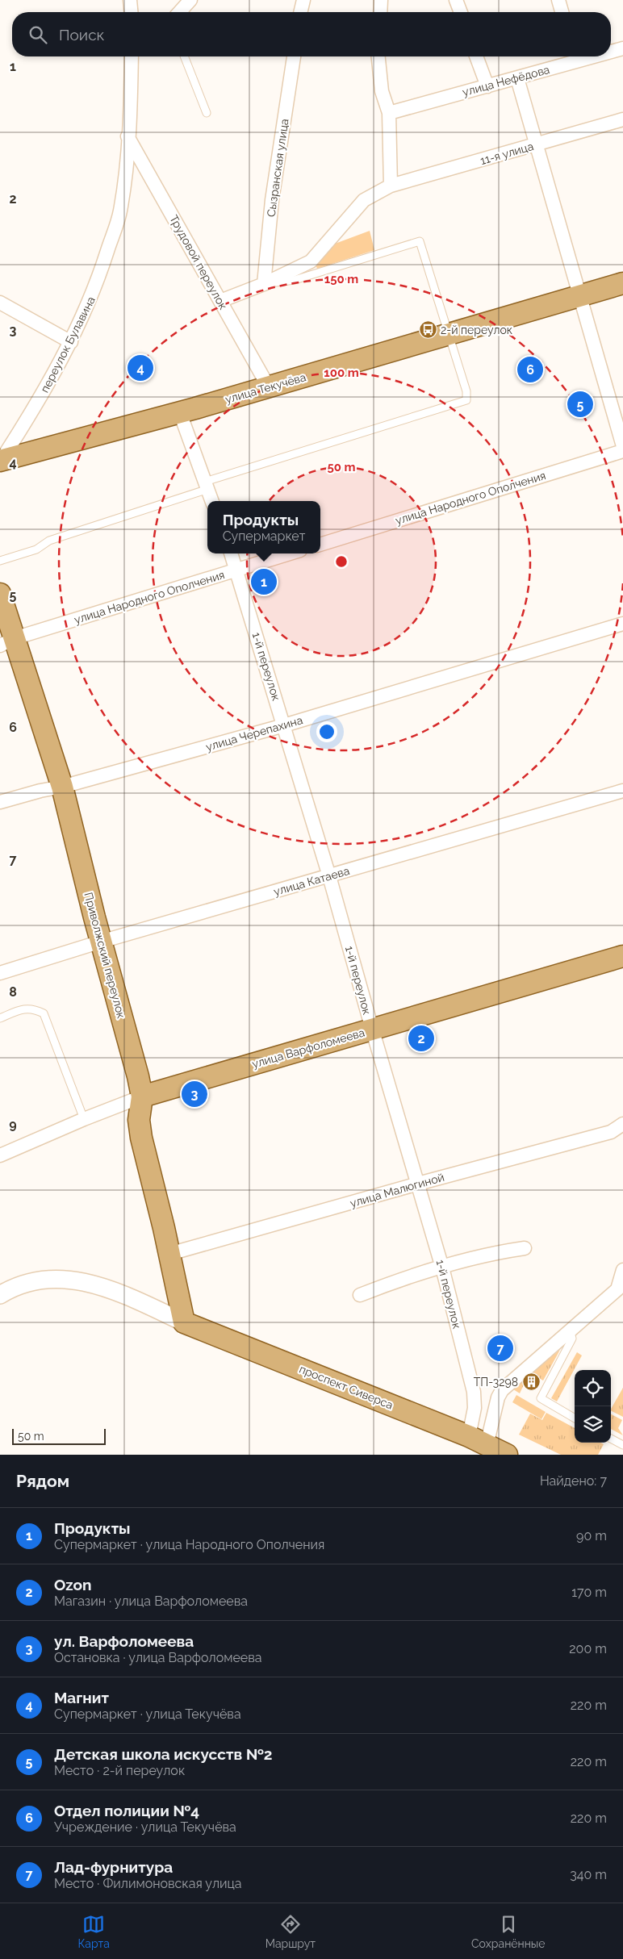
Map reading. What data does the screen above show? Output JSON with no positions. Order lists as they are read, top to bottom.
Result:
{
  "streets": {
    "main road": [
      "улица Текучёва",
      "Приволжский переулок",
      "улица Варфоломеева",
      "проспект Сиверса"
    ],
    "street": [
      "улица Нефёдова",
      "11-я улица",
      "Сызранская улица",
      "Трудовой переулок",
      "переулок Булавина",
      "улица Народного Ополчения",
      "1-й переулок",
      "улица Черепахина",
      "улица Катаева",
      "улица Малюгиной"
    ]
  },
  "crossings": [
    ["11-я улица", "Сызранская улица"],
    ["11-я улица", "Трудовой переулок"],
    ["Трудовой переулок", "переулок Булавина"],
    ["Трудовой переулок", "улица Текучёва"],
    ["переулок Булавина", "улица Текучёва"],
    ["улица Народного Ополчения", "1-й переулок"],
    ["улица Народного Ополчения", "Приволжский переулок"],
    ["1-й переулок", "улица Черепахина"],
    ["1-й переулок", "улица Катаева"],
    ["1-й переулок", "улица Варфоломеева"],
    ["1-й переулок", "улица Малюгиной"],
    ["1-й переулок", "проспект Сиверса"],
    ["улица Черепахина", "Приволжский переулок"],
    ["улица Катаева", "Приволжский переулок"],
    ["Приволжский переулок", "улица Варфоломеева"],
    ["Приволжский переулок", "улица Малюгиной"],
    ["Приволжский переулок", "проспект Сиверса"]
  ],
  "places": {
    "bus stop": ["2-й переулок"],
    "building": ["ТП-3298"]
  },
  "scale_bar": "50 m",
  "page": {
    "search": "Поиск",
    "pins": [
      "4",
      "6",
      "5",
      "1",
      "2",
      "3",
      "7"
    ],
    "popup": ["Продукты", "Супермаркет"],
    "scale": "50 m",
    "heading": ["Рядом", "Найдено: 7"],
    "list": [
      {
        "mark": "1",
        "name": "Продукты",
        "note": "Супермаркет · улица Народного Ополчения",
        "value": "90 m"
      },
      {
        "mark": "2",
        "name": "Ozon",
        "note": "Магазин · улица Варфоломеева",
        "value": "170 m"
      },
      {
        "mark": "3",
        "name": "ул. Варфоломеева",
        "note": "Остановка · улица Варфоломеева",
        "value": "200 m"
      },
      {
        "mark": "4",
        "name": "Магнит",
        "note": "Супермаркет · улица Текучёва",
        "value": "220 m"
      },
      {
        "mark": "5",
        "name": "Детская школа искусств №2",
        "note": "Место · 2-й переулок",
        "value": "220 m"
      },
      {
        "mark": "6",
        "name": "Отдел полиции №4",
        "note": "Учреждение · улица Текучёва",
        "value": "220 m"
      },
      {
        "mark": "7",
        "name": "Лад-фурнитура",
        "note": "Место · Филимоновская улица",
        "value": "340 m"
      }
    ],
    "nav": ["Карта", "Маршрут", "Сохранённые"]
  },
  "grid": {
    "rows": [
      "1",
      "2",
      "3",
      "4",
      "5",
      "6",
      "7",
      "8",
      "9"
    ]
  },
  "rings": ["150 m", "100 m", "50 m"]
}
